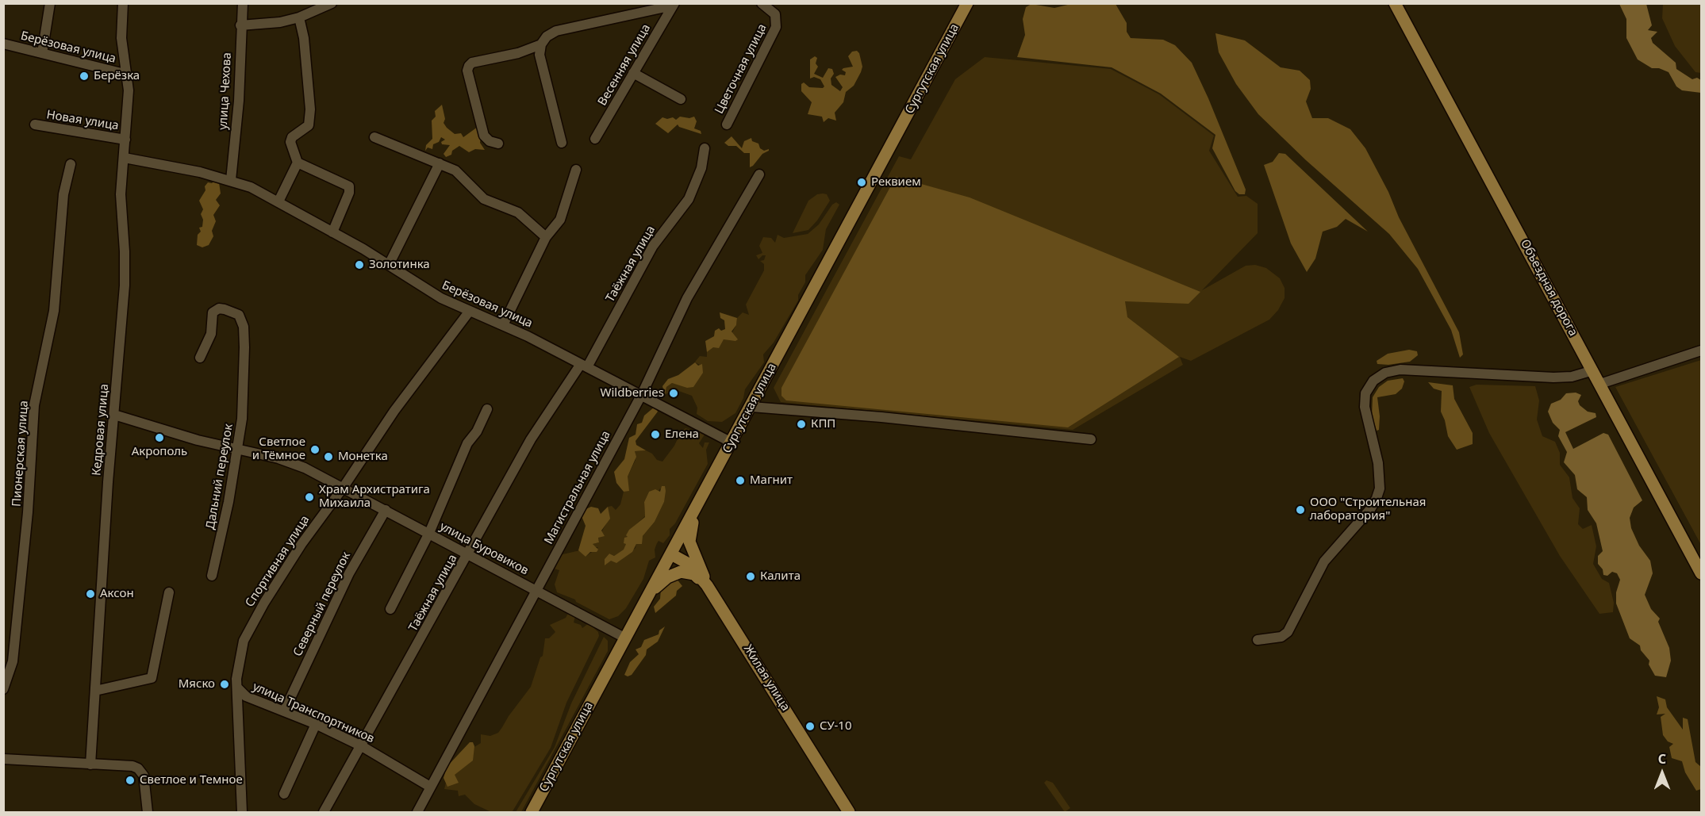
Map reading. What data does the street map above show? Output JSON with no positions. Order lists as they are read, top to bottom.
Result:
{
  "streets": {
    "main road": ["Сургутская улица", "Объездная дорога", "Жилая улица"],
    "street": [
      "Берёзовая улица",
      "Весенняя улица",
      "Цветочная улица",
      "улица Чехова",
      "Новая улица",
      "Таёжная улица",
      "Кедровая улица",
      "Пионерская улица",
      "Дальний переулок",
      "Магистральная улица",
      "улица Буровиков",
      "Спортивная улица",
      "Северный переулок",
      "улица Транспортников"
    ]
  },
  "crossings": [
    ["Берёзовая улица", "Сургутская улица"],
    ["Берёзовая улица", "улица Чехова"],
    ["Берёзовая улица", "Таёжная улица"],
    ["Берёзовая улица", "Кедровая улица"],
    ["Берёзовая улица", "Магистральная улица"],
    ["Берёзовая улица", "Спортивная улица"],
    ["Сургутская улица", "улица Буровиков"],
    ["Сургутская улица", "Жилая улица"],
    ["Новая улица", "Кедровая улица"],
    ["Таёжная улица", "улица Буровиков"],
    ["Таёжная улица", "улица Транспортников"],
    ["Кедровая улица", "улица Буровиков"],
    ["Дальний переулок", "улица Буровиков"],
    ["Магистральная улица", "улица Буровиков"],
    ["Магистральная улица", "улица Транспортников"],
    ["улица Буровиков", "Спортивная улица"],
    ["улица Буровиков", "Северный переулок"],
    ["Спортивная улица", "улица Транспортников"],
    ["Северный переулок", "улица Транспортников"]
  ],
  "places": [
    "Берёзка",
    "Реквием",
    "Золотинка",
    "Wildberries",
    "КПП",
    "Елена",
    "Акрополь",
    "Светлое и Тёмное",
    "Монетка",
    "Магнит",
    "Храм Архистратига Михаила",
    "ООО \"Строительная лаборатория\"",
    "Калита",
    "Аксон",
    "Мяско",
    "СУ-10",
    "Светлое и Темное"
  ],
  "north": "top"
}
